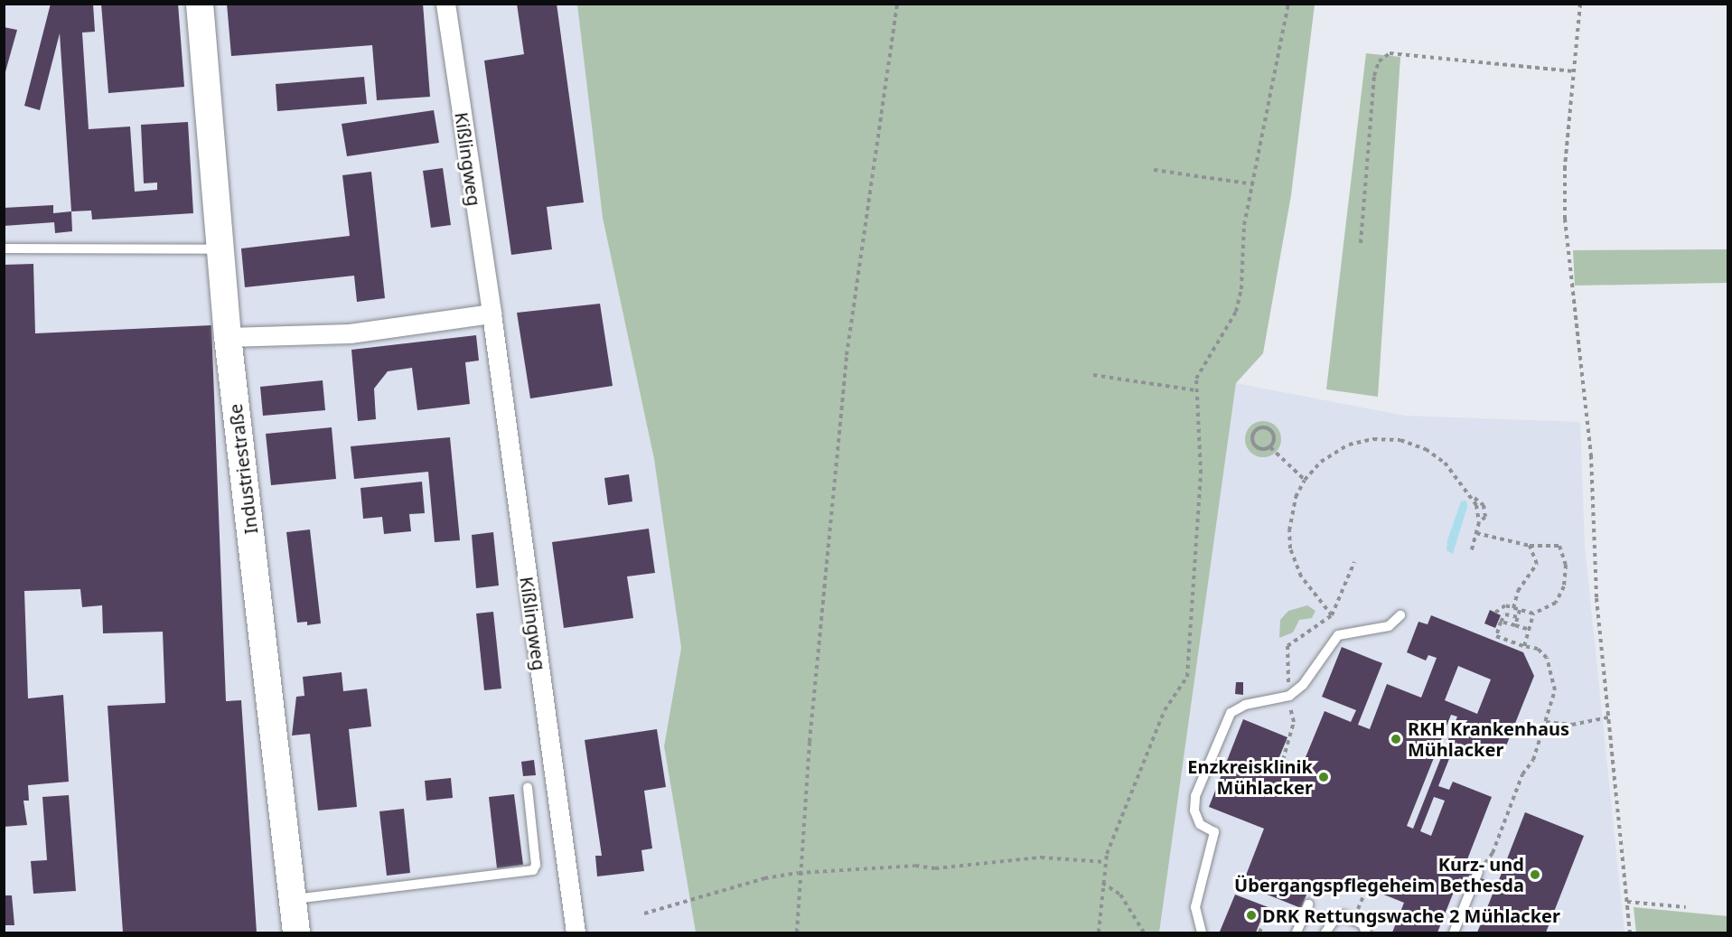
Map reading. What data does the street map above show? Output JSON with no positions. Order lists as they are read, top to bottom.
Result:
{
  "streets": {
    "street": ["Kißlingweg", "Industriestraße"]
  },
  "places": [
    "RKH Krankenhaus Mühlacker",
    "Enzkreisklinik Mühlacker",
    "Kurz- und Übergangspflegeheim Bethesda",
    "DRK Rettungswache 2 Mühlacker"
  ]
}
